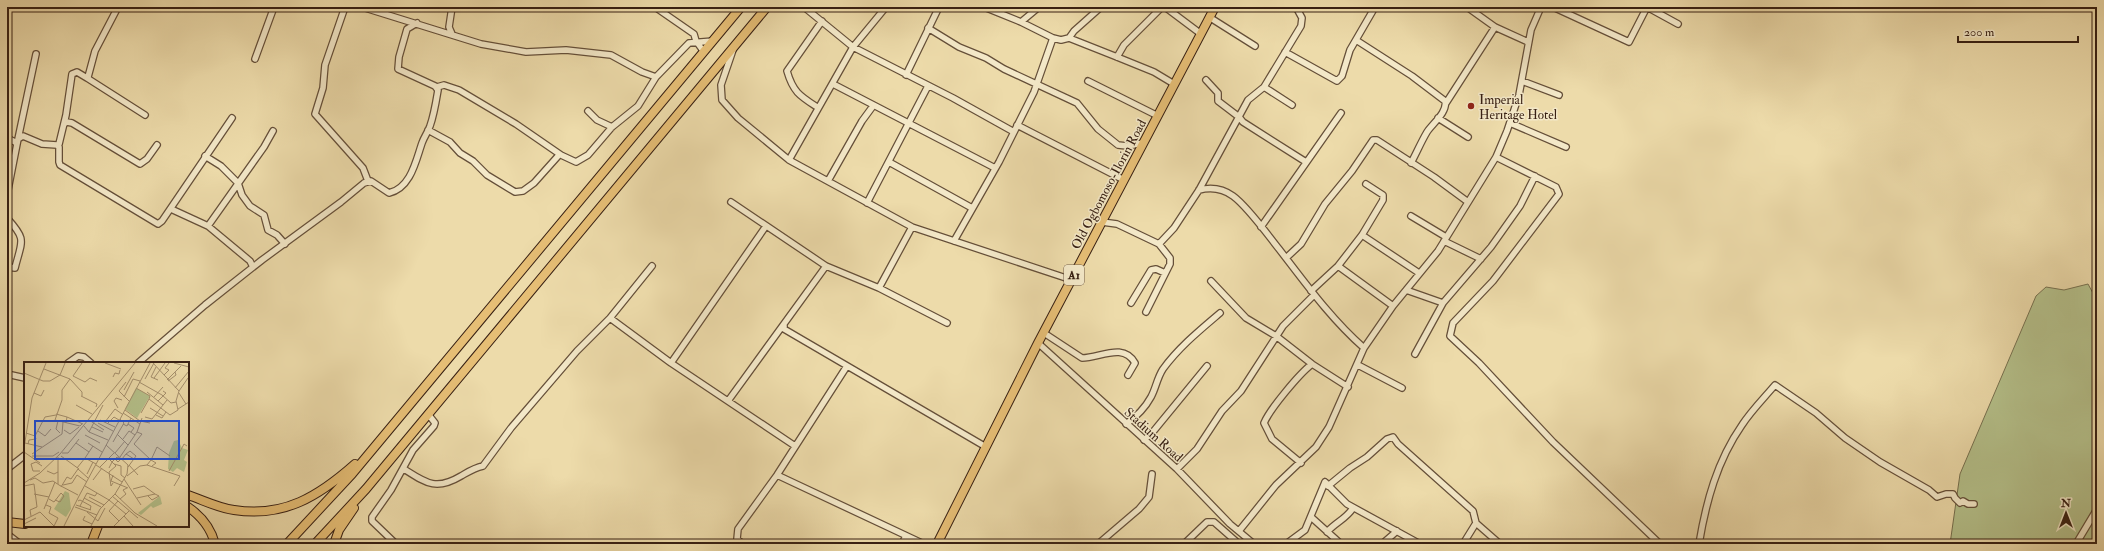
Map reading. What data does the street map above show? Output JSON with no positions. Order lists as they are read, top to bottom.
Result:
{
  "streets": {
    "highway": ["Old Ogbomoso-Ilorin Road", "A1"],
    "street": ["Stadium Road"]
  },
  "crossings": [
    ["Old Ogbomoso-Ilorin Road", "Stadium Road"]
  ],
  "places": ["Imperial Heritage Hotel"],
  "scale_bar": "200 m",
  "north": "top"
}
